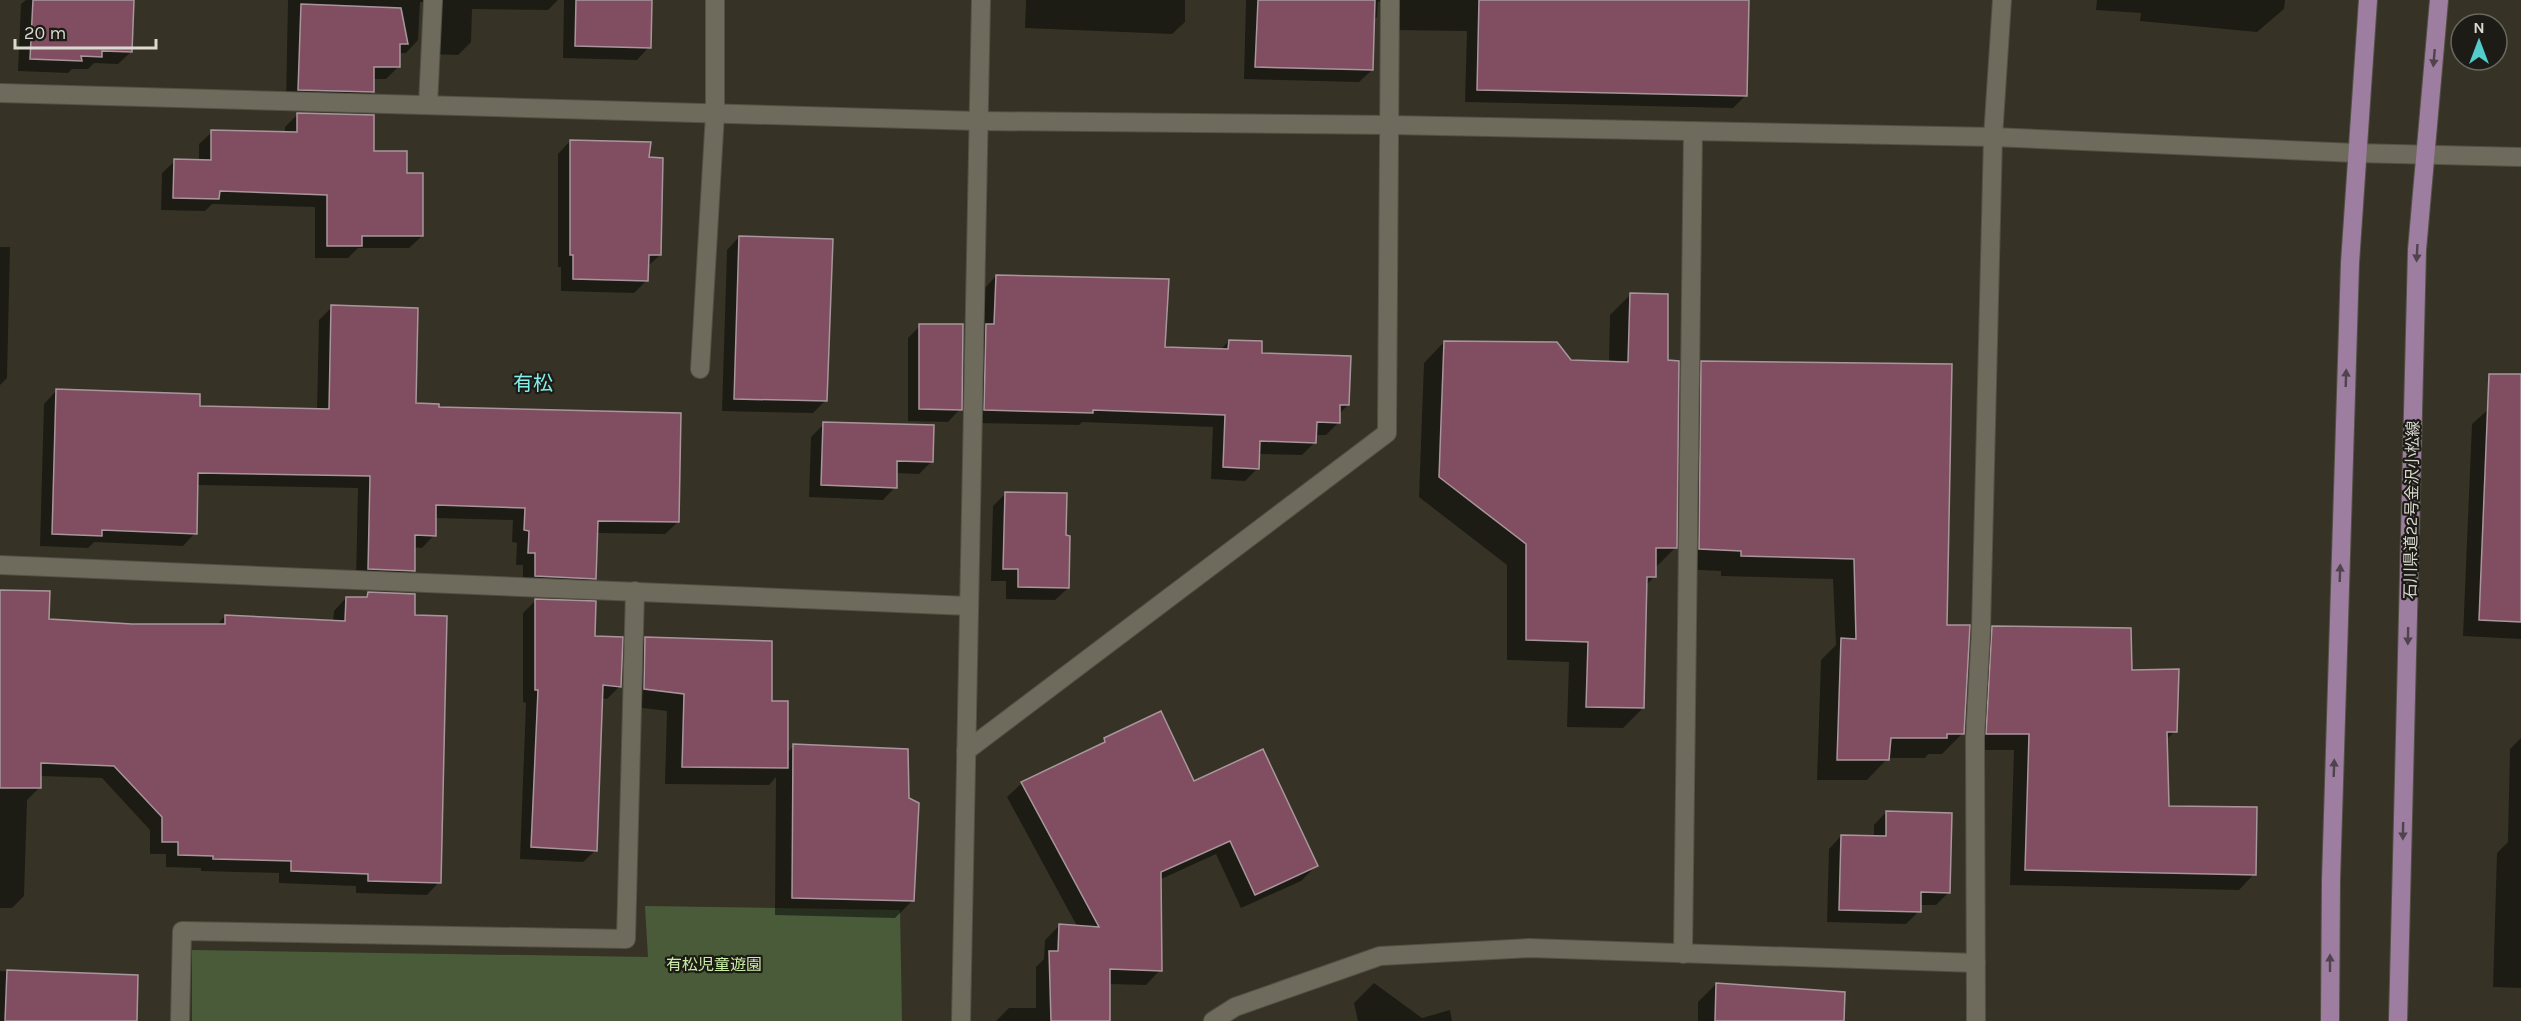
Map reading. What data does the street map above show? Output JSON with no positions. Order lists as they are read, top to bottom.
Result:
{
  "streets": {
    "main road": ["石川県道22号金沢小松線"]
  },
  "districts": ["有松"],
  "parks": ["有松児童遊園"],
  "scale_bar": "20 m",
  "north": "top"
}
